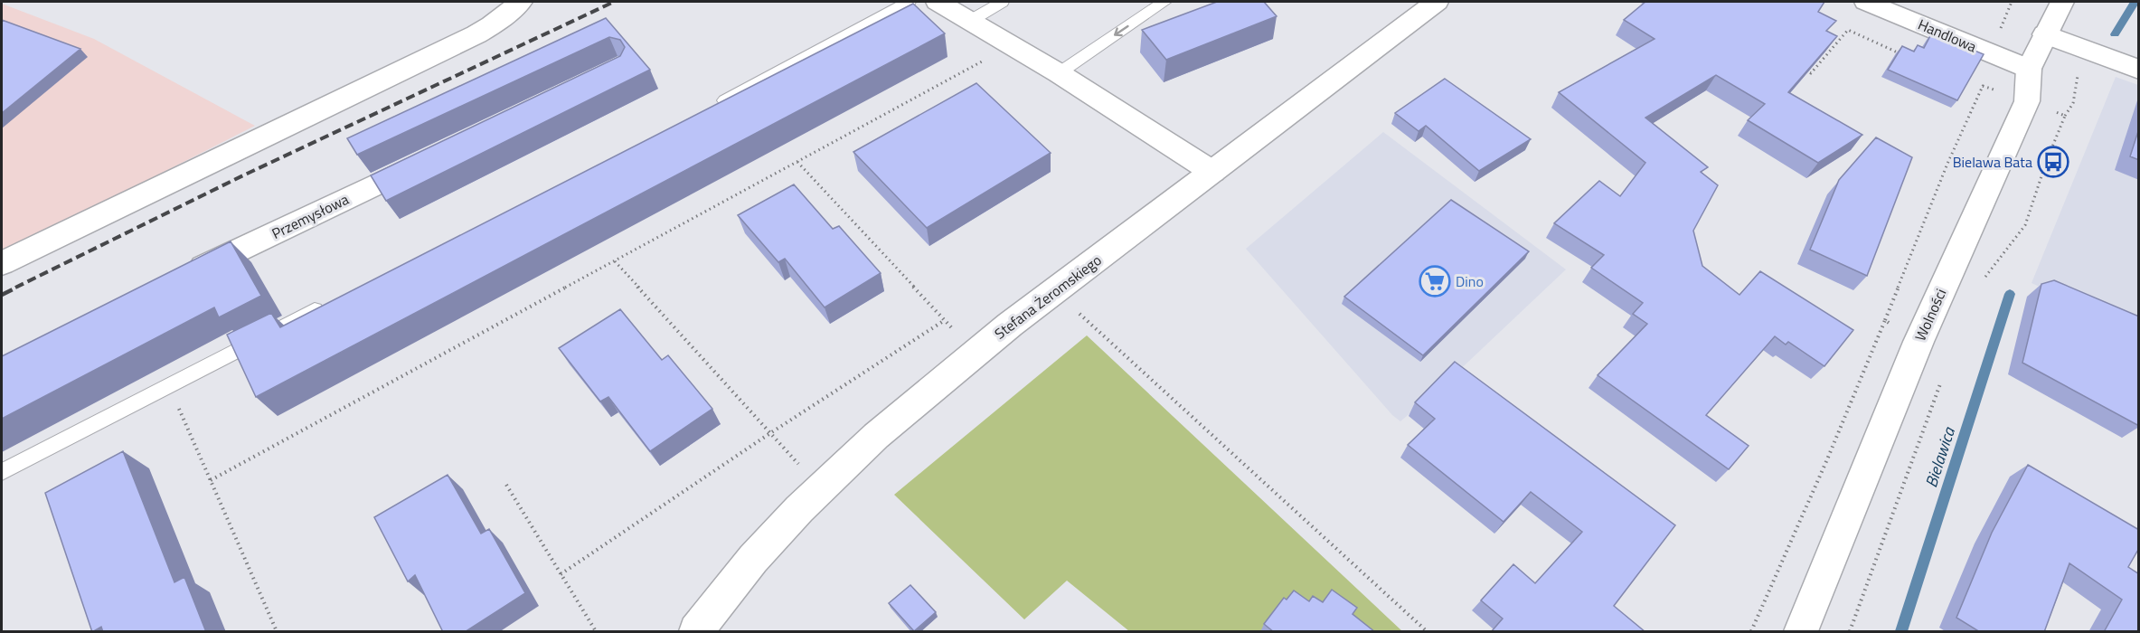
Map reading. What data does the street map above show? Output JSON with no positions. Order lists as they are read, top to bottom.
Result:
{
  "streets": {
    "street": [
      "Handlowa",
      "Przemysłowa",
      "Stefana Żeromskiego",
      "Wolności"
    ]
  },
  "crossings": [
    ["Handlowa", "Wolności"]
  ],
  "water": ["Bielawica"],
  "places": {
    "bus stop": ["Bielawa Bata"],
    "supermarket": ["Dino"]
  }
}
